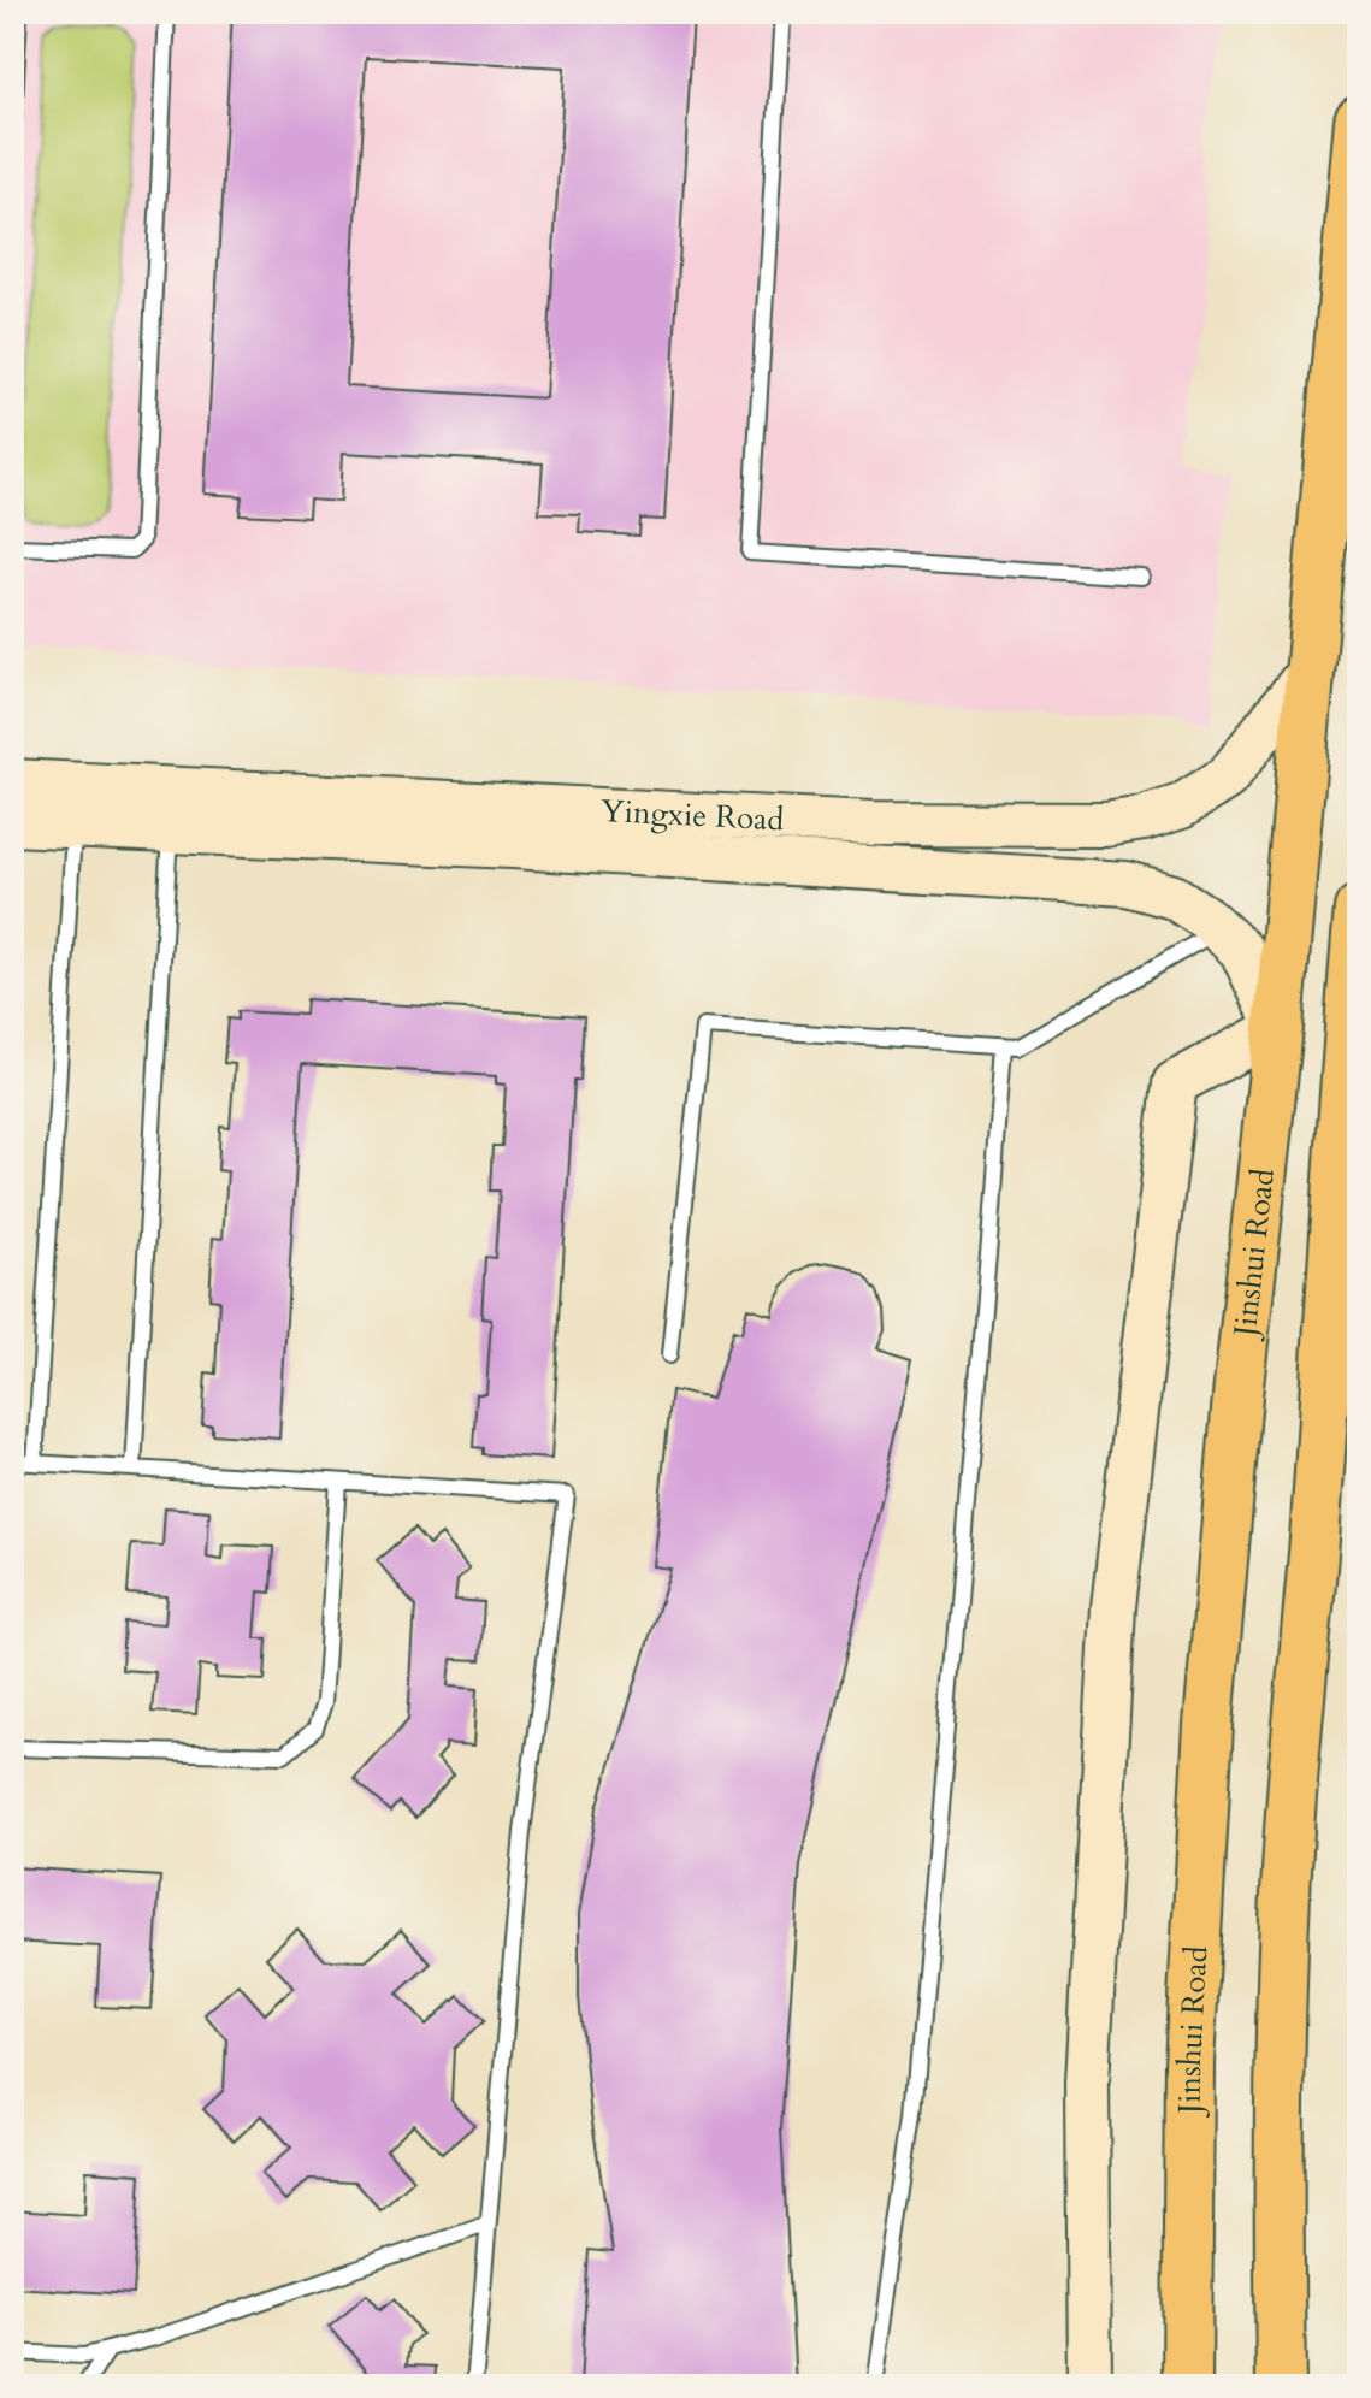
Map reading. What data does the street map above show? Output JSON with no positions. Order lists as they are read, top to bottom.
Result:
{
  "streets": {
    "main road": ["Jinshui Road"],
    "street": ["Yingxie Road"]
  },
  "crossings": [
    ["Yingxie Road", "Jinshui Road"]
  ]
}
